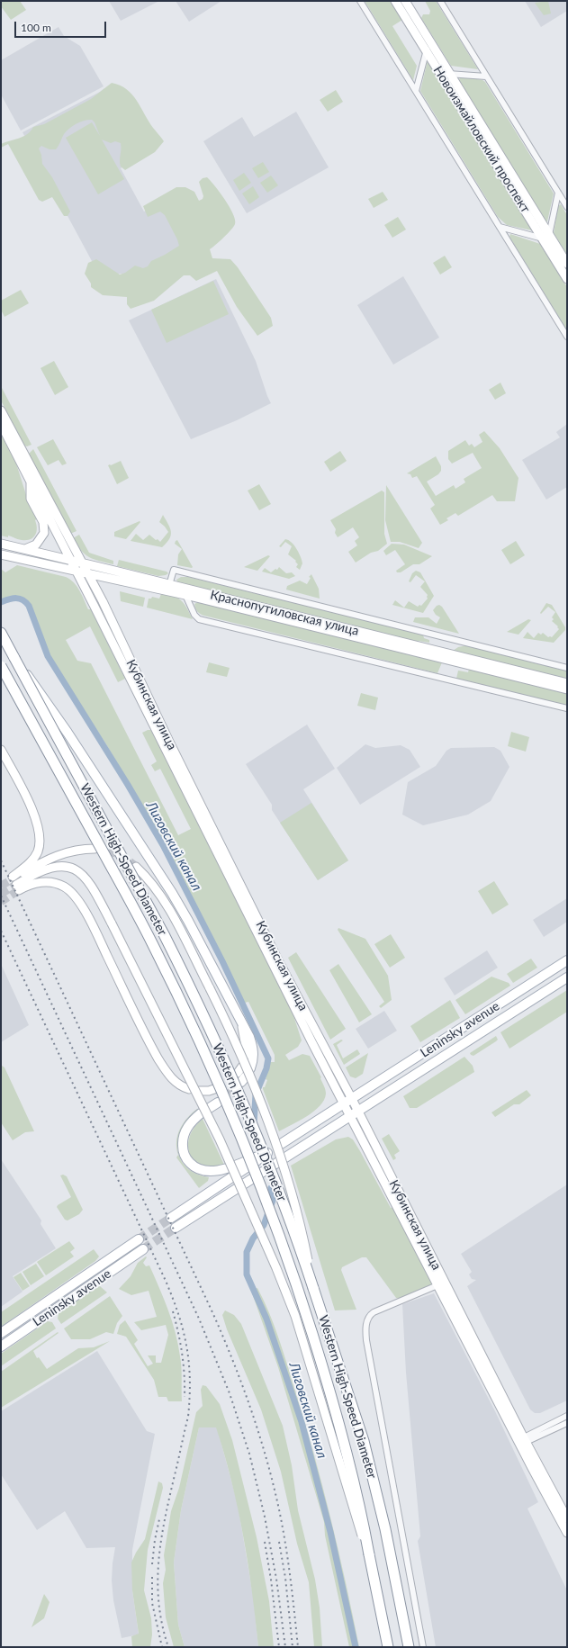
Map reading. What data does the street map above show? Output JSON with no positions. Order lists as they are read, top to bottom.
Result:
{
  "streets": {
    "highway": ["Western High-Speed Diameter"],
    "main road": [
      "Новоизмайловский проспект",
      "Краснопутиловская улица",
      "Кубинская улица",
      "Leninsky avenue"
    ]
  },
  "crossings": [
    ["Краснопутиловская улица", "Кубинская улица"],
    ["Кубинская улица", "Leninsky avenue"]
  ],
  "water": ["Лиговский канал"],
  "scale_bar": "100 m"
}
